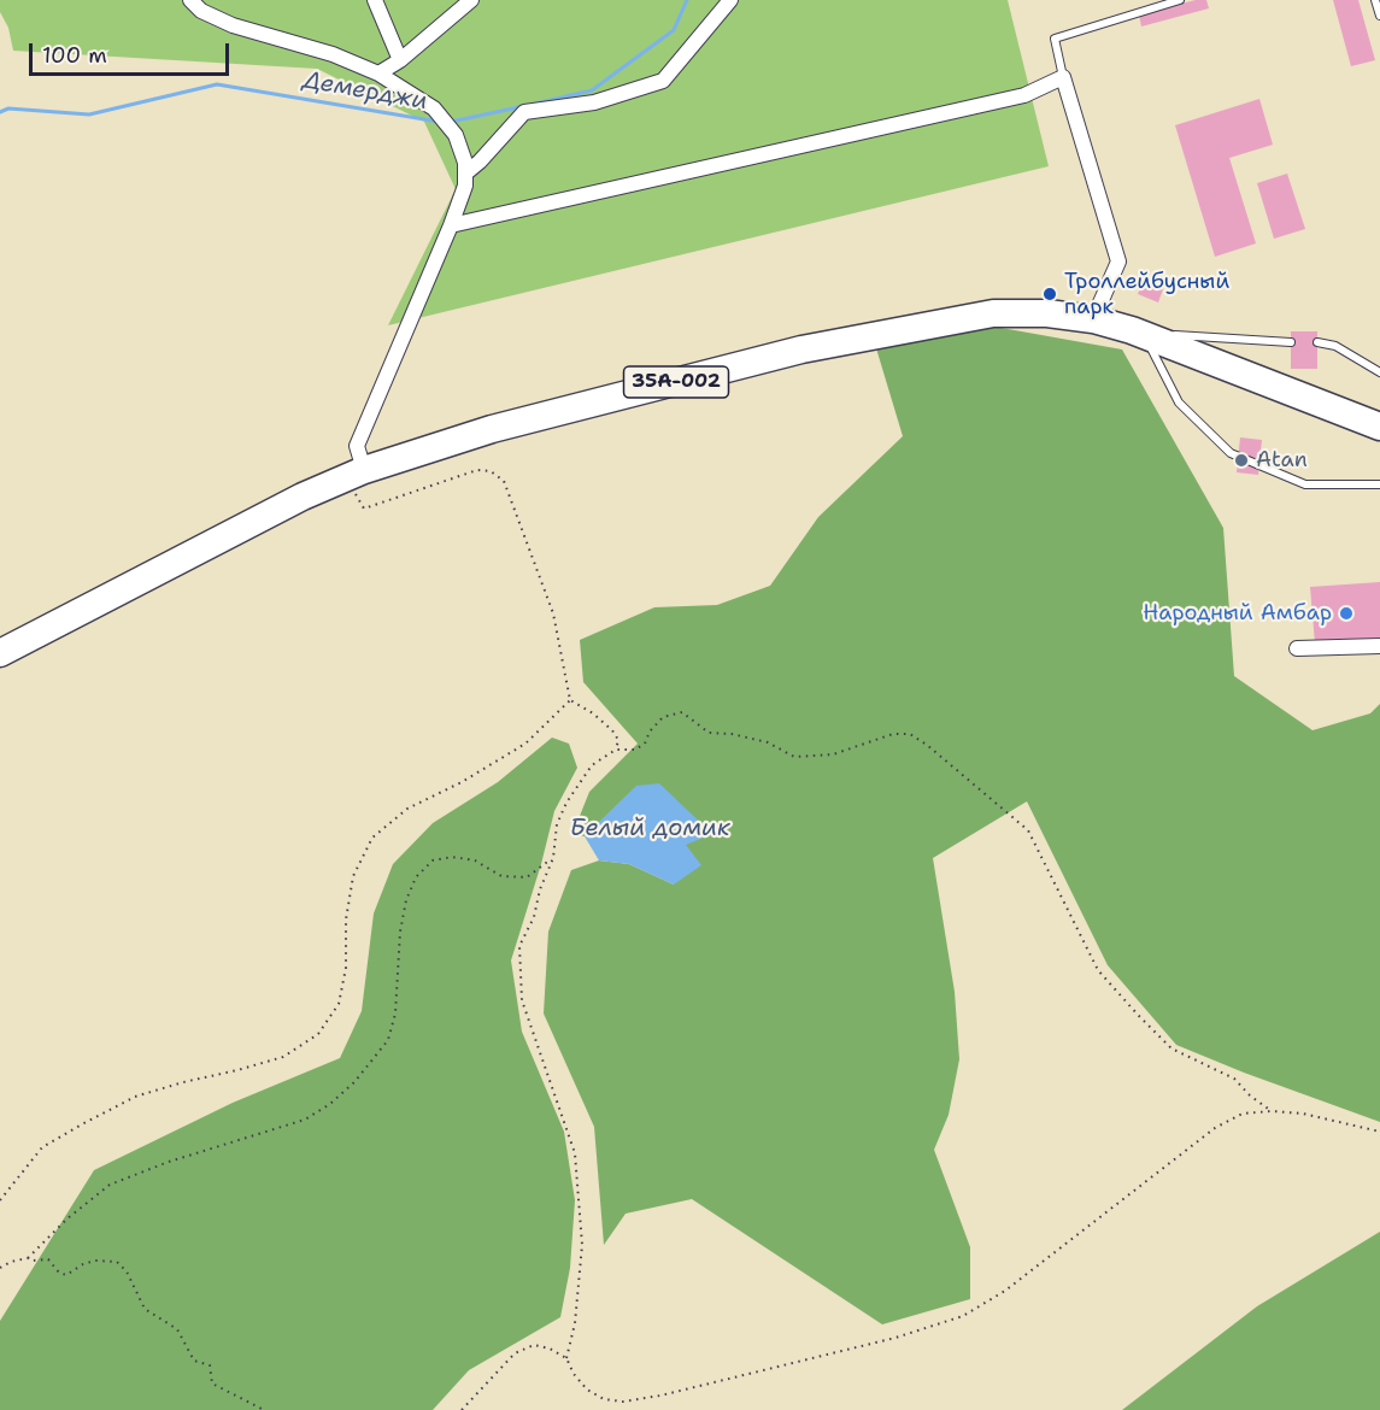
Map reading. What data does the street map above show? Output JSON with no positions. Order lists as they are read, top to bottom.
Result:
{
  "streets": {
    "highway": ["35А-002"]
  },
  "water": ["Демерджи", "Белый домик"],
  "places": ["Троллейбусный парк", "Atan", "Народный Амбар"],
  "scale_bar": "100 m"
}
